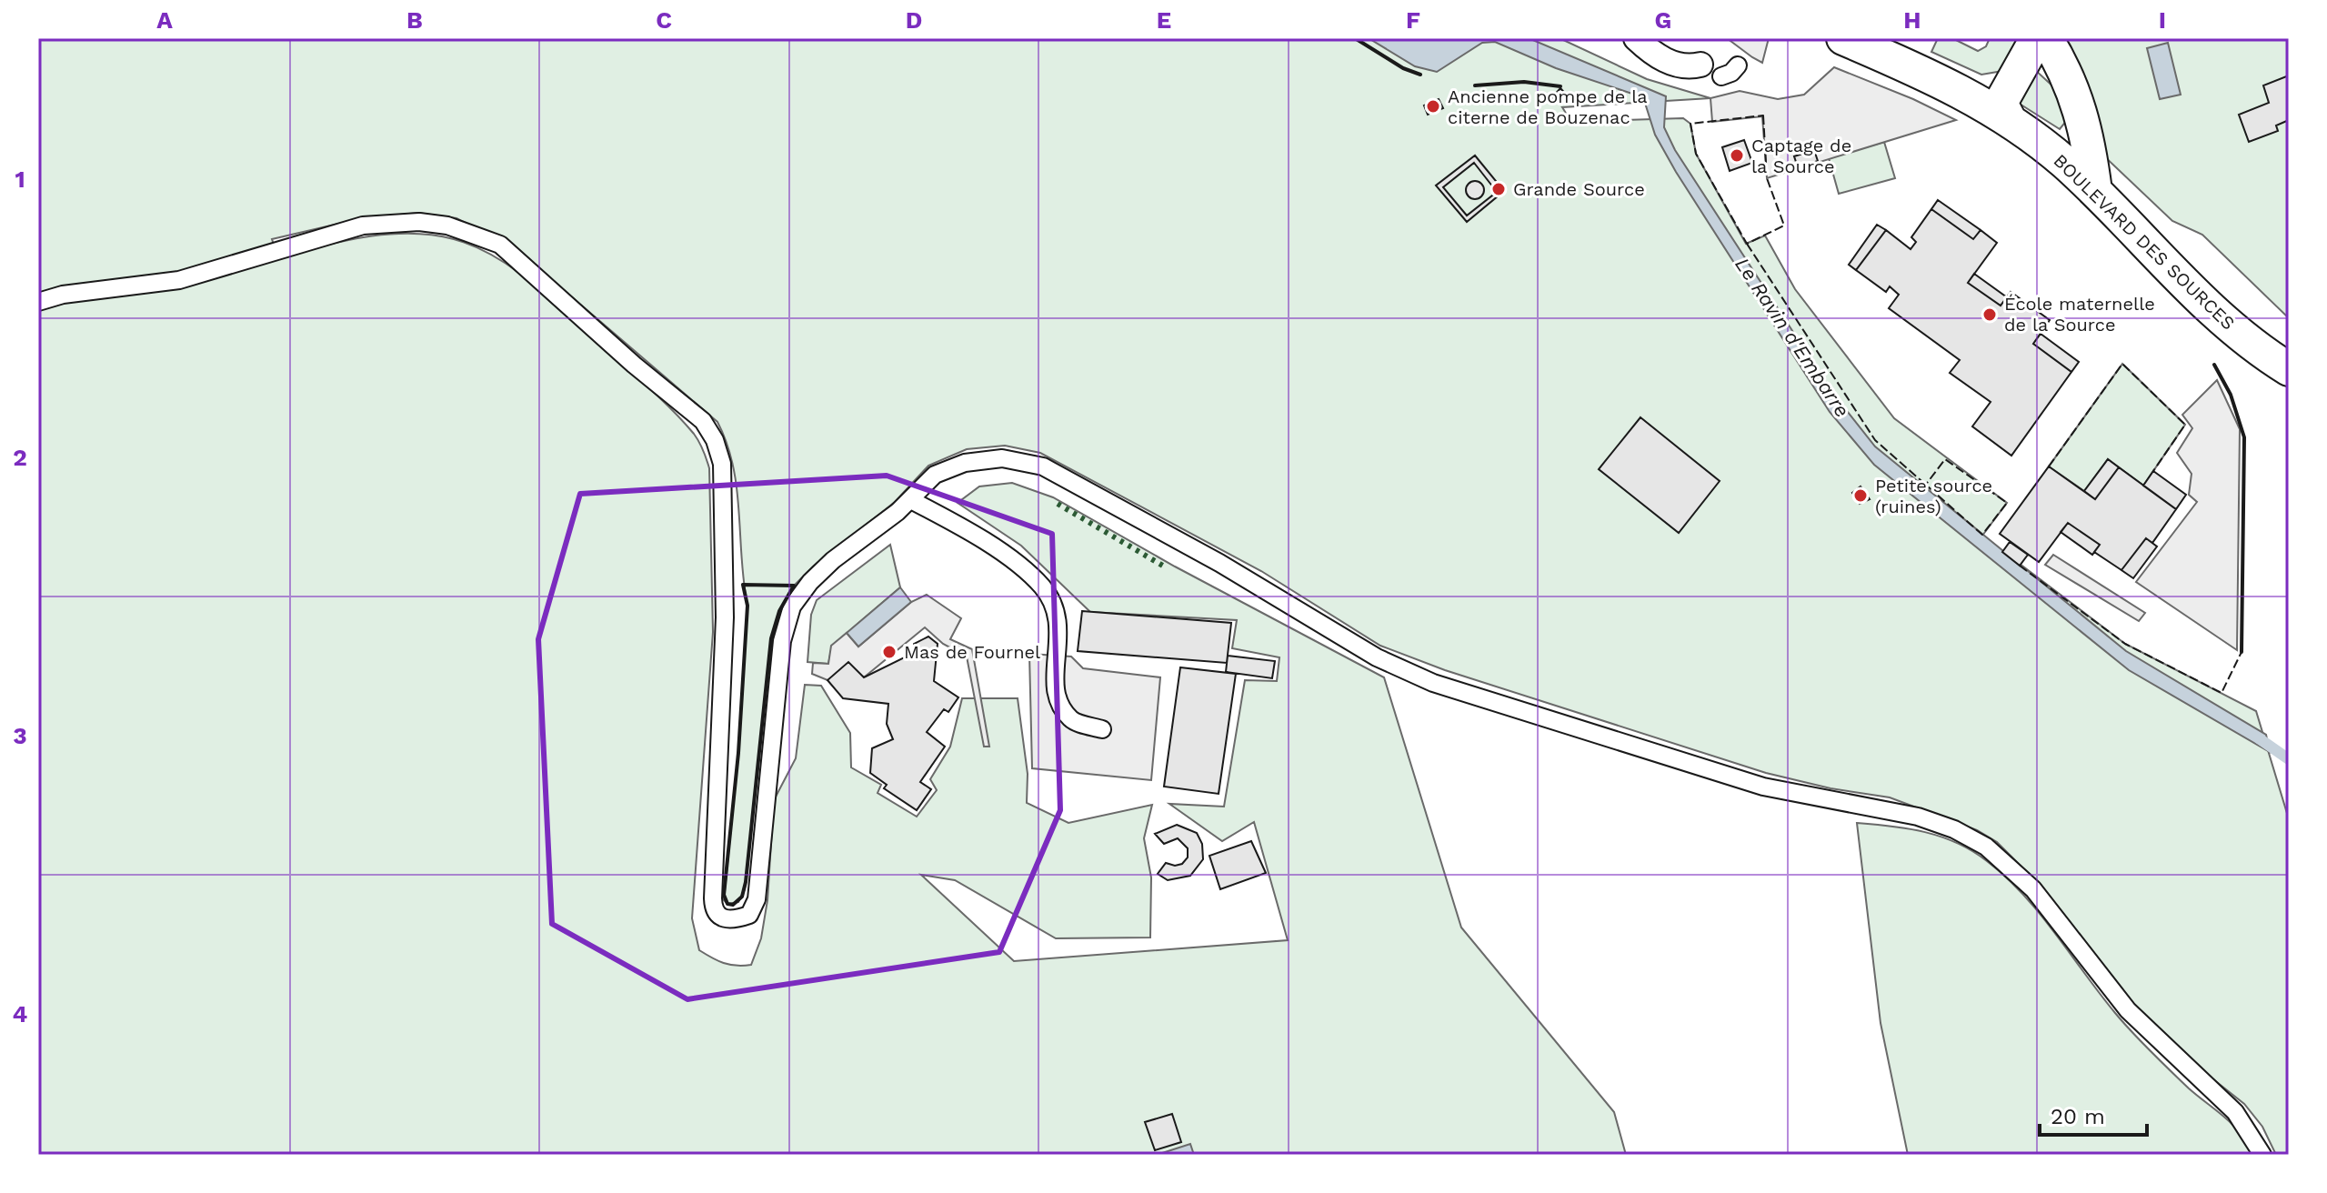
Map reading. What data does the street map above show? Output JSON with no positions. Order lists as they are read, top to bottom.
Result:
{
  "streets": {
    "street": ["BOULEVARD DES SOURCES"]
  },
  "water": ["Le Ravin d'Embarre"],
  "places": [
    "Ancienne pompe de la citerne de Bouzenac",
    "Captage de la Source",
    "Grande Source",
    "École maternelle de la Source",
    "Petite source (ruines)",
    "Mas de Fournel"
  ],
  "scale_bar": "20 m",
  "grid": {
    "columns": [
      "A",
      "B",
      "C",
      "D",
      "E",
      "F",
      "G",
      "H",
      "I"
    ],
    "rows": [
      "1",
      "2",
      "3",
      "4"
    ]
  }
}
